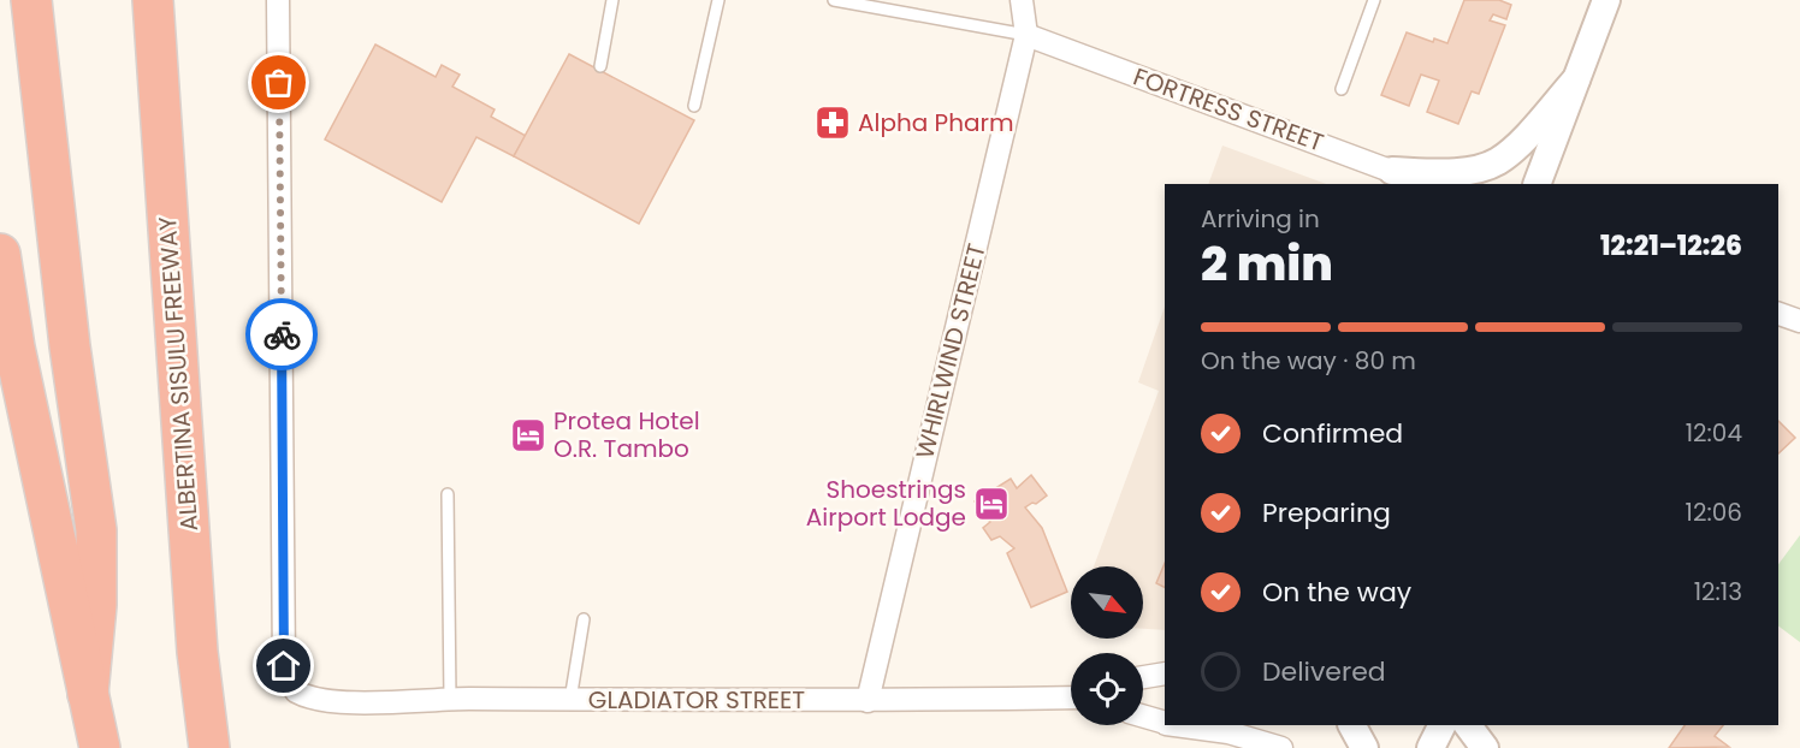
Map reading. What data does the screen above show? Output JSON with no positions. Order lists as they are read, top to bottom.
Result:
{
  "streets": {
    "highway": ["ALBERTINA SISULU FREEWAY"],
    "street": ["FORTRESS STREET", "WHIRLWIND STREET", "GLADIATOR STREET"]
  },
  "crossings": [
    ["FORTRESS STREET", "WHIRLWIND STREET"],
    ["WHIRLWIND STREET", "GLADIATOR STREET"]
  ],
  "places": {
    "pharmacy": ["Alpha Pharm"],
    "hotel": ["Protea Hotel O.R. Tambo", "Shoestrings Airport Lodge"]
  },
  "north": "bottom right",
  "page": {
    "heading": ["2 min", "Arriving in", "12:21–12:26"],
    "bar": "On the way · 80 m",
    "list": [
      ["Confirmed", "12:04"],
      ["Preparing", "12:06"],
      ["On the way", "12:13"],
      "Delivered"
    ]
  }
}
